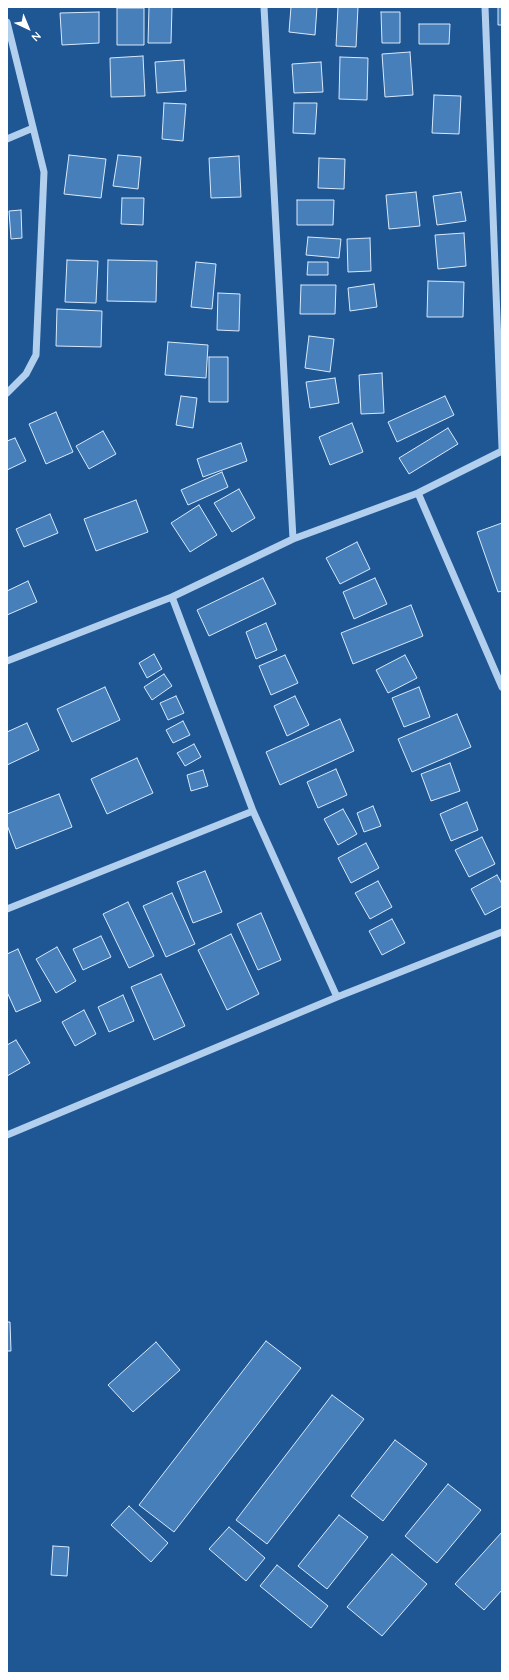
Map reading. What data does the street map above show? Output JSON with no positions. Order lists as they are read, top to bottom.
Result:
{
  "north": "bottom right"
}
